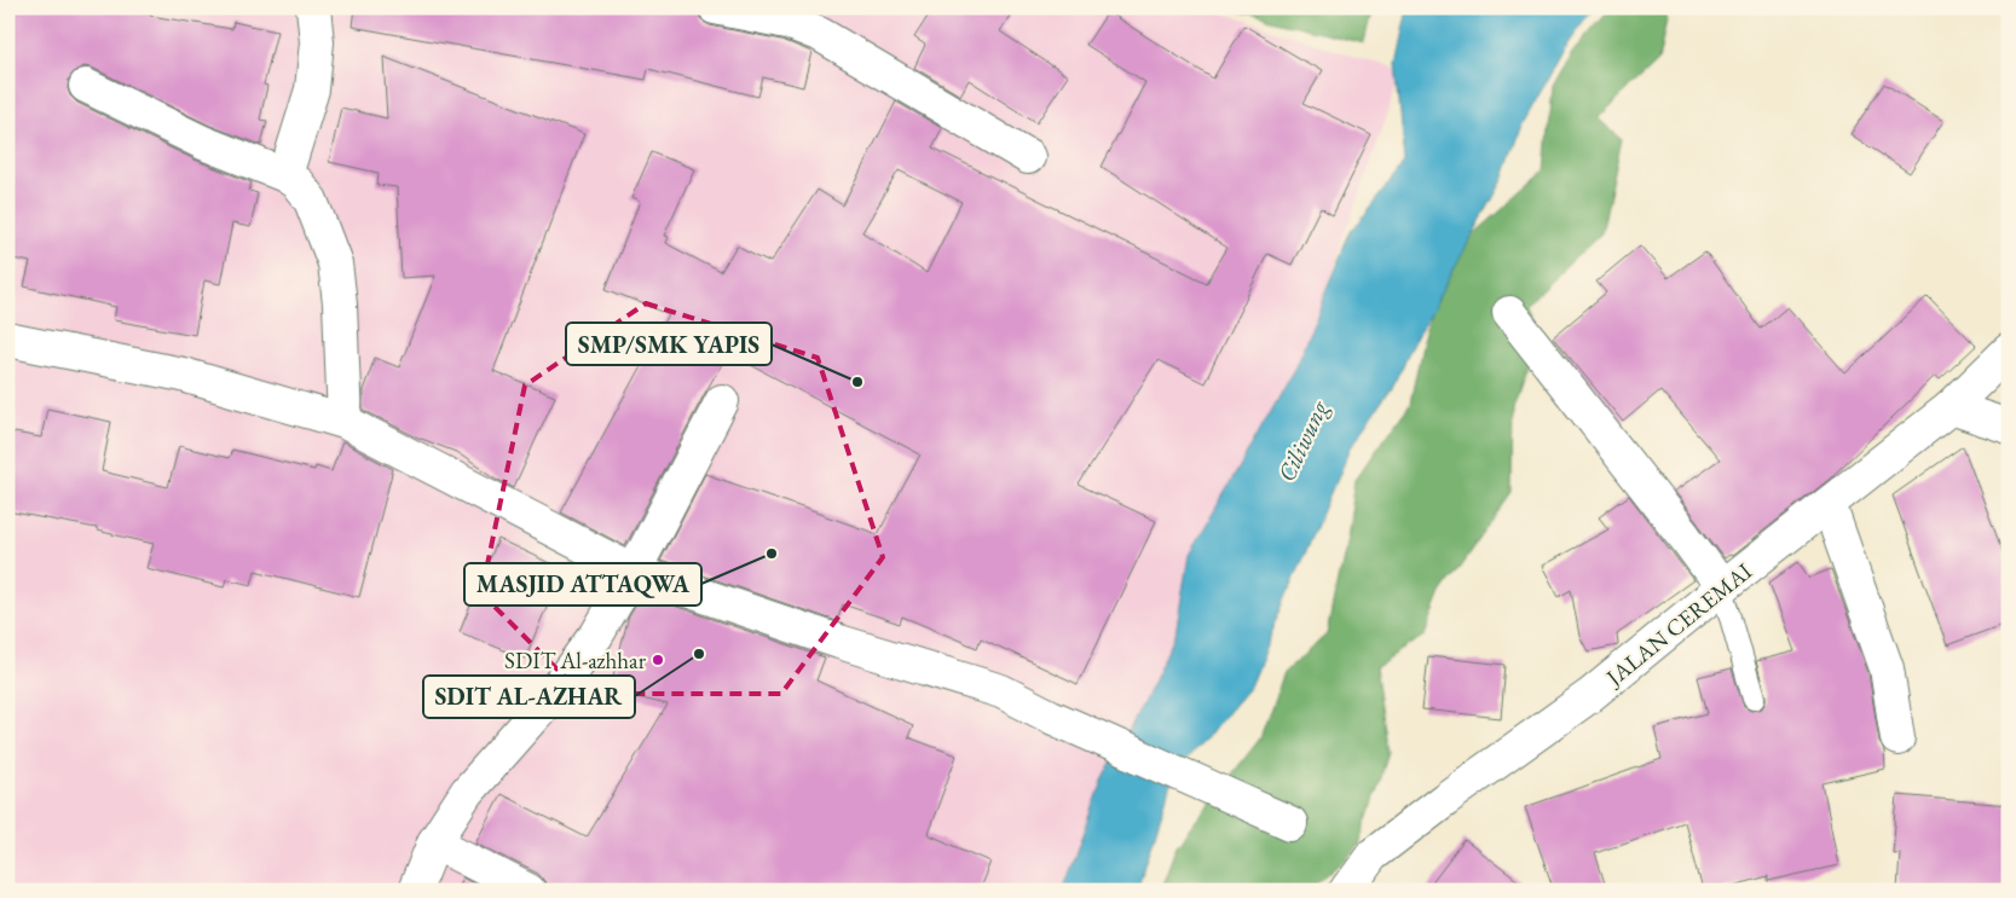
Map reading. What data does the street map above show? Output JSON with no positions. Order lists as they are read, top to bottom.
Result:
{
  "streets": {
    "street": ["JALAN CEREMAI"]
  },
  "water": ["Ciliwung"],
  "places": [
    "SMP/SMK YAPIS",
    "MASJID ATTAQWA",
    "SDIT AL-AZHAR",
    "SDIT Al-azhhar"
  ]
}
